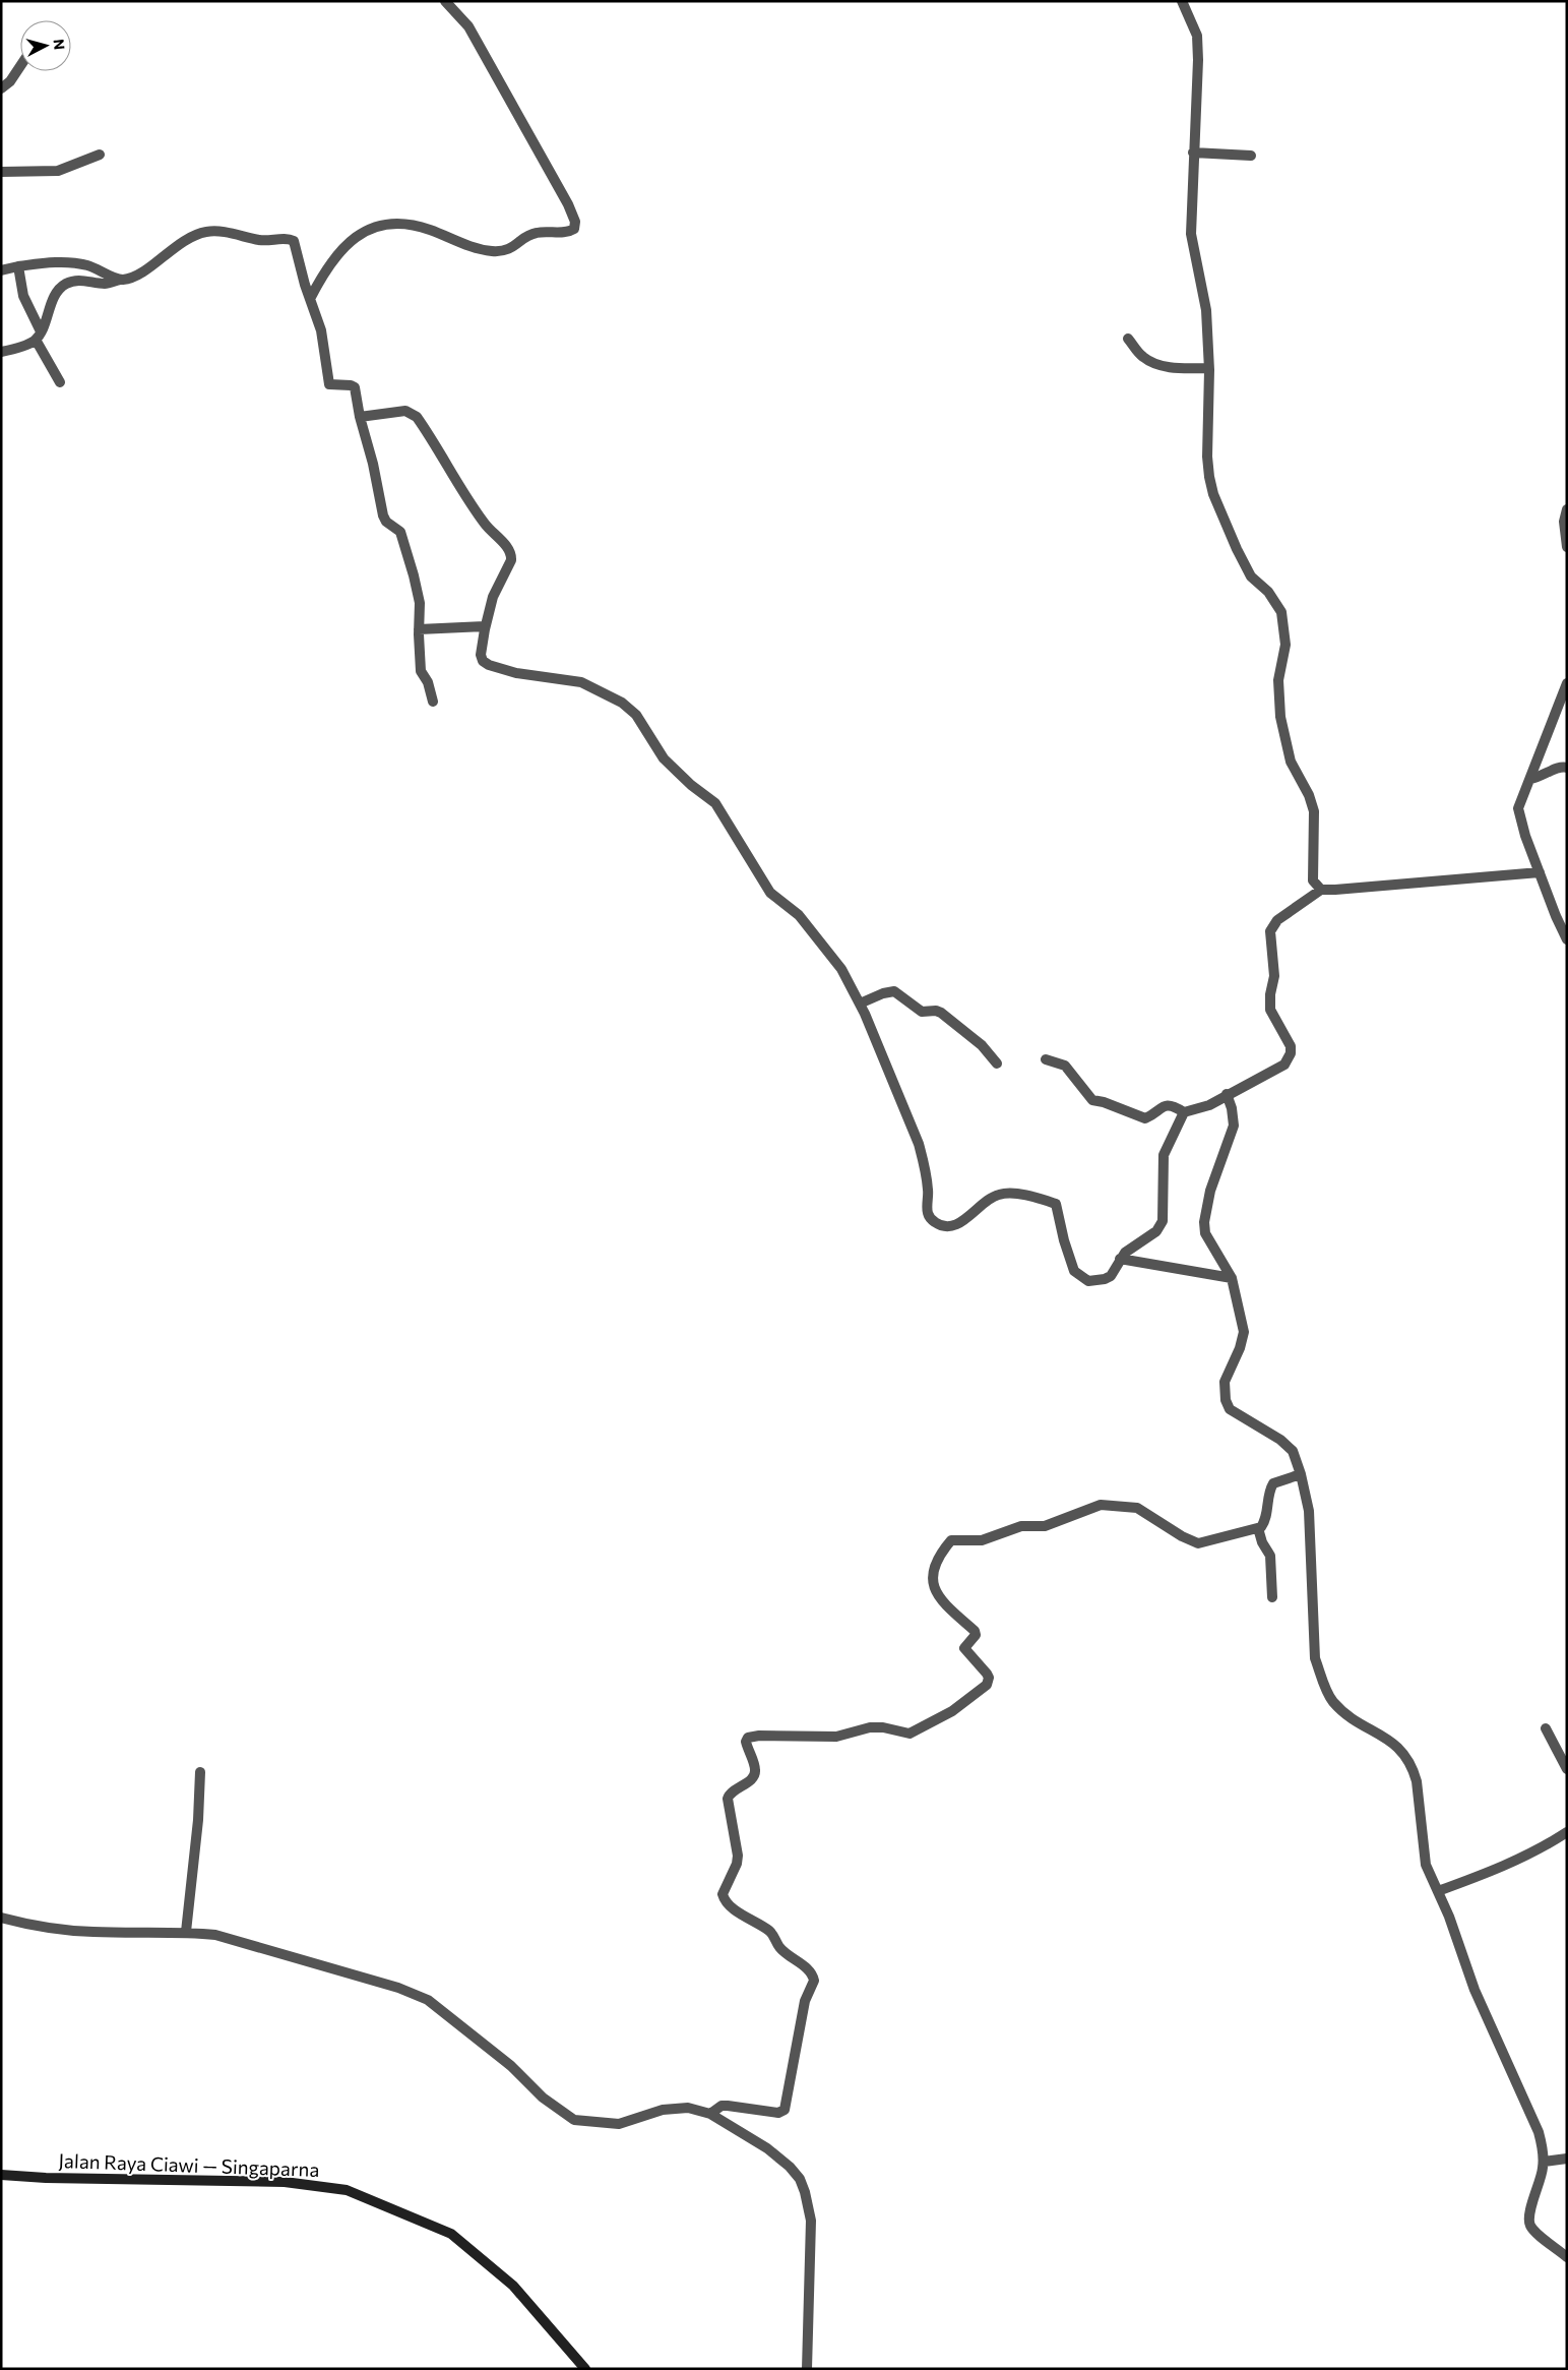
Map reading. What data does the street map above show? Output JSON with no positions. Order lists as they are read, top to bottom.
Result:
{
  "streets": {
    "main road": ["Jalan Raya Ciawi — Singaparna"]
  },
  "north": "right"
}
